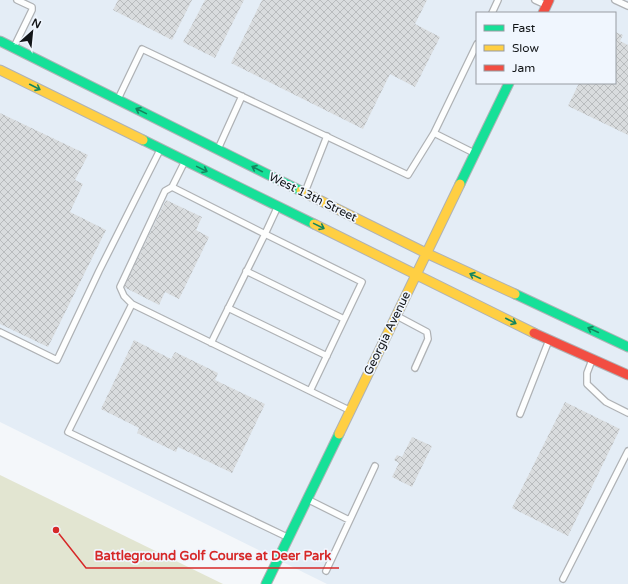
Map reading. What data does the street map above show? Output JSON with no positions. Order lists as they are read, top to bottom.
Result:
{
  "streets": {
    "main road": ["West 13th Street", "Georgia Avenue"]
  },
  "crossings": [
    ["West 13th Street", "Georgia Avenue"]
  ],
  "places": ["Battleground Golf Course at Deer Park"],
  "legend": ["Fast", "Slow", "Jam"],
  "north": "top right"
}
